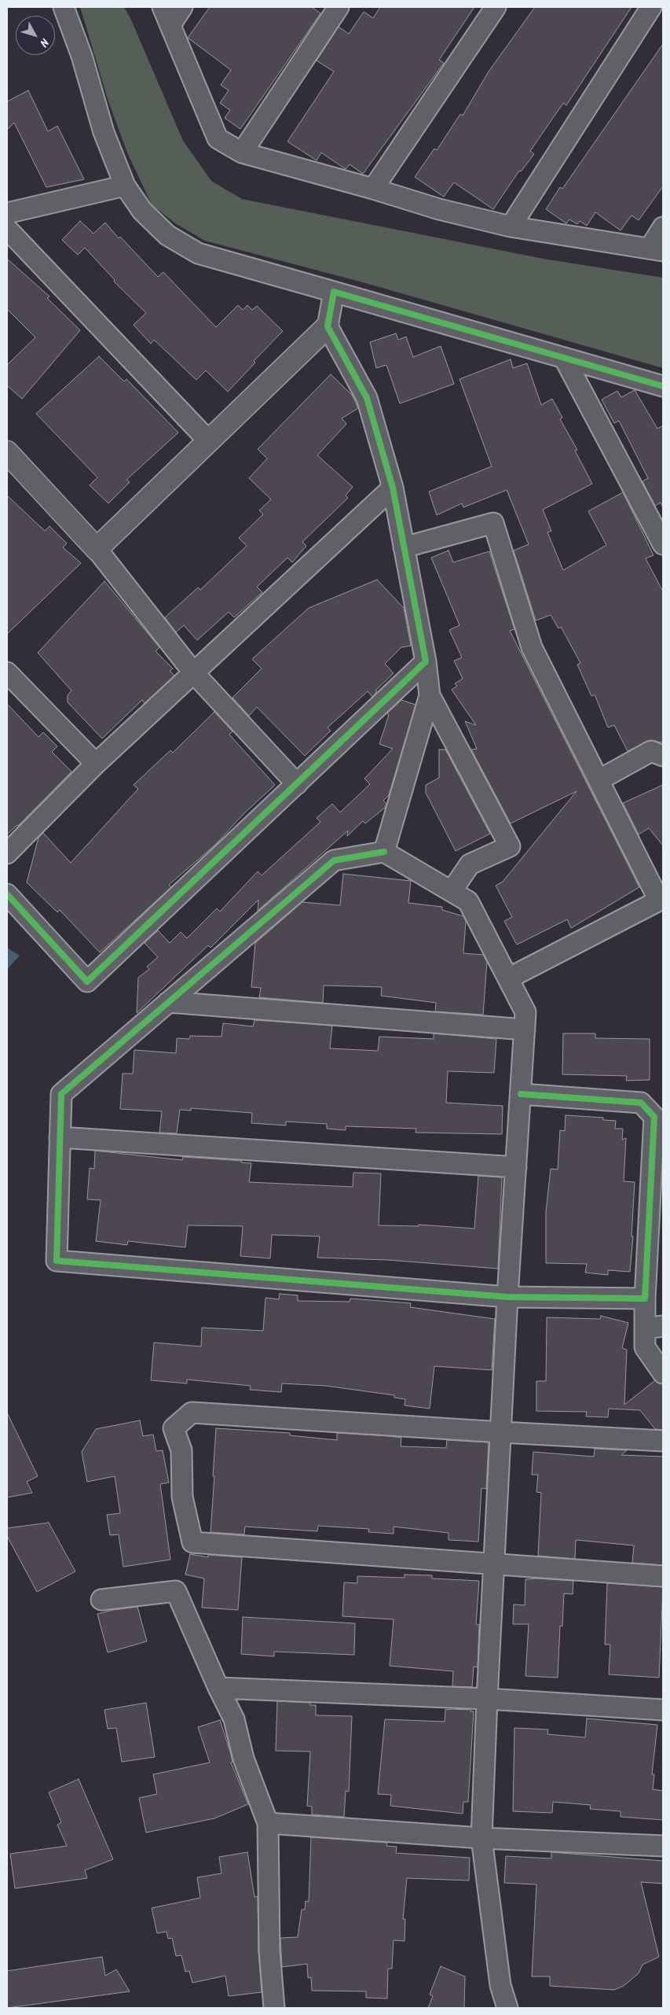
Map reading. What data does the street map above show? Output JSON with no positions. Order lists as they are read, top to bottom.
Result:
{
  "north": "bottom right"
}
